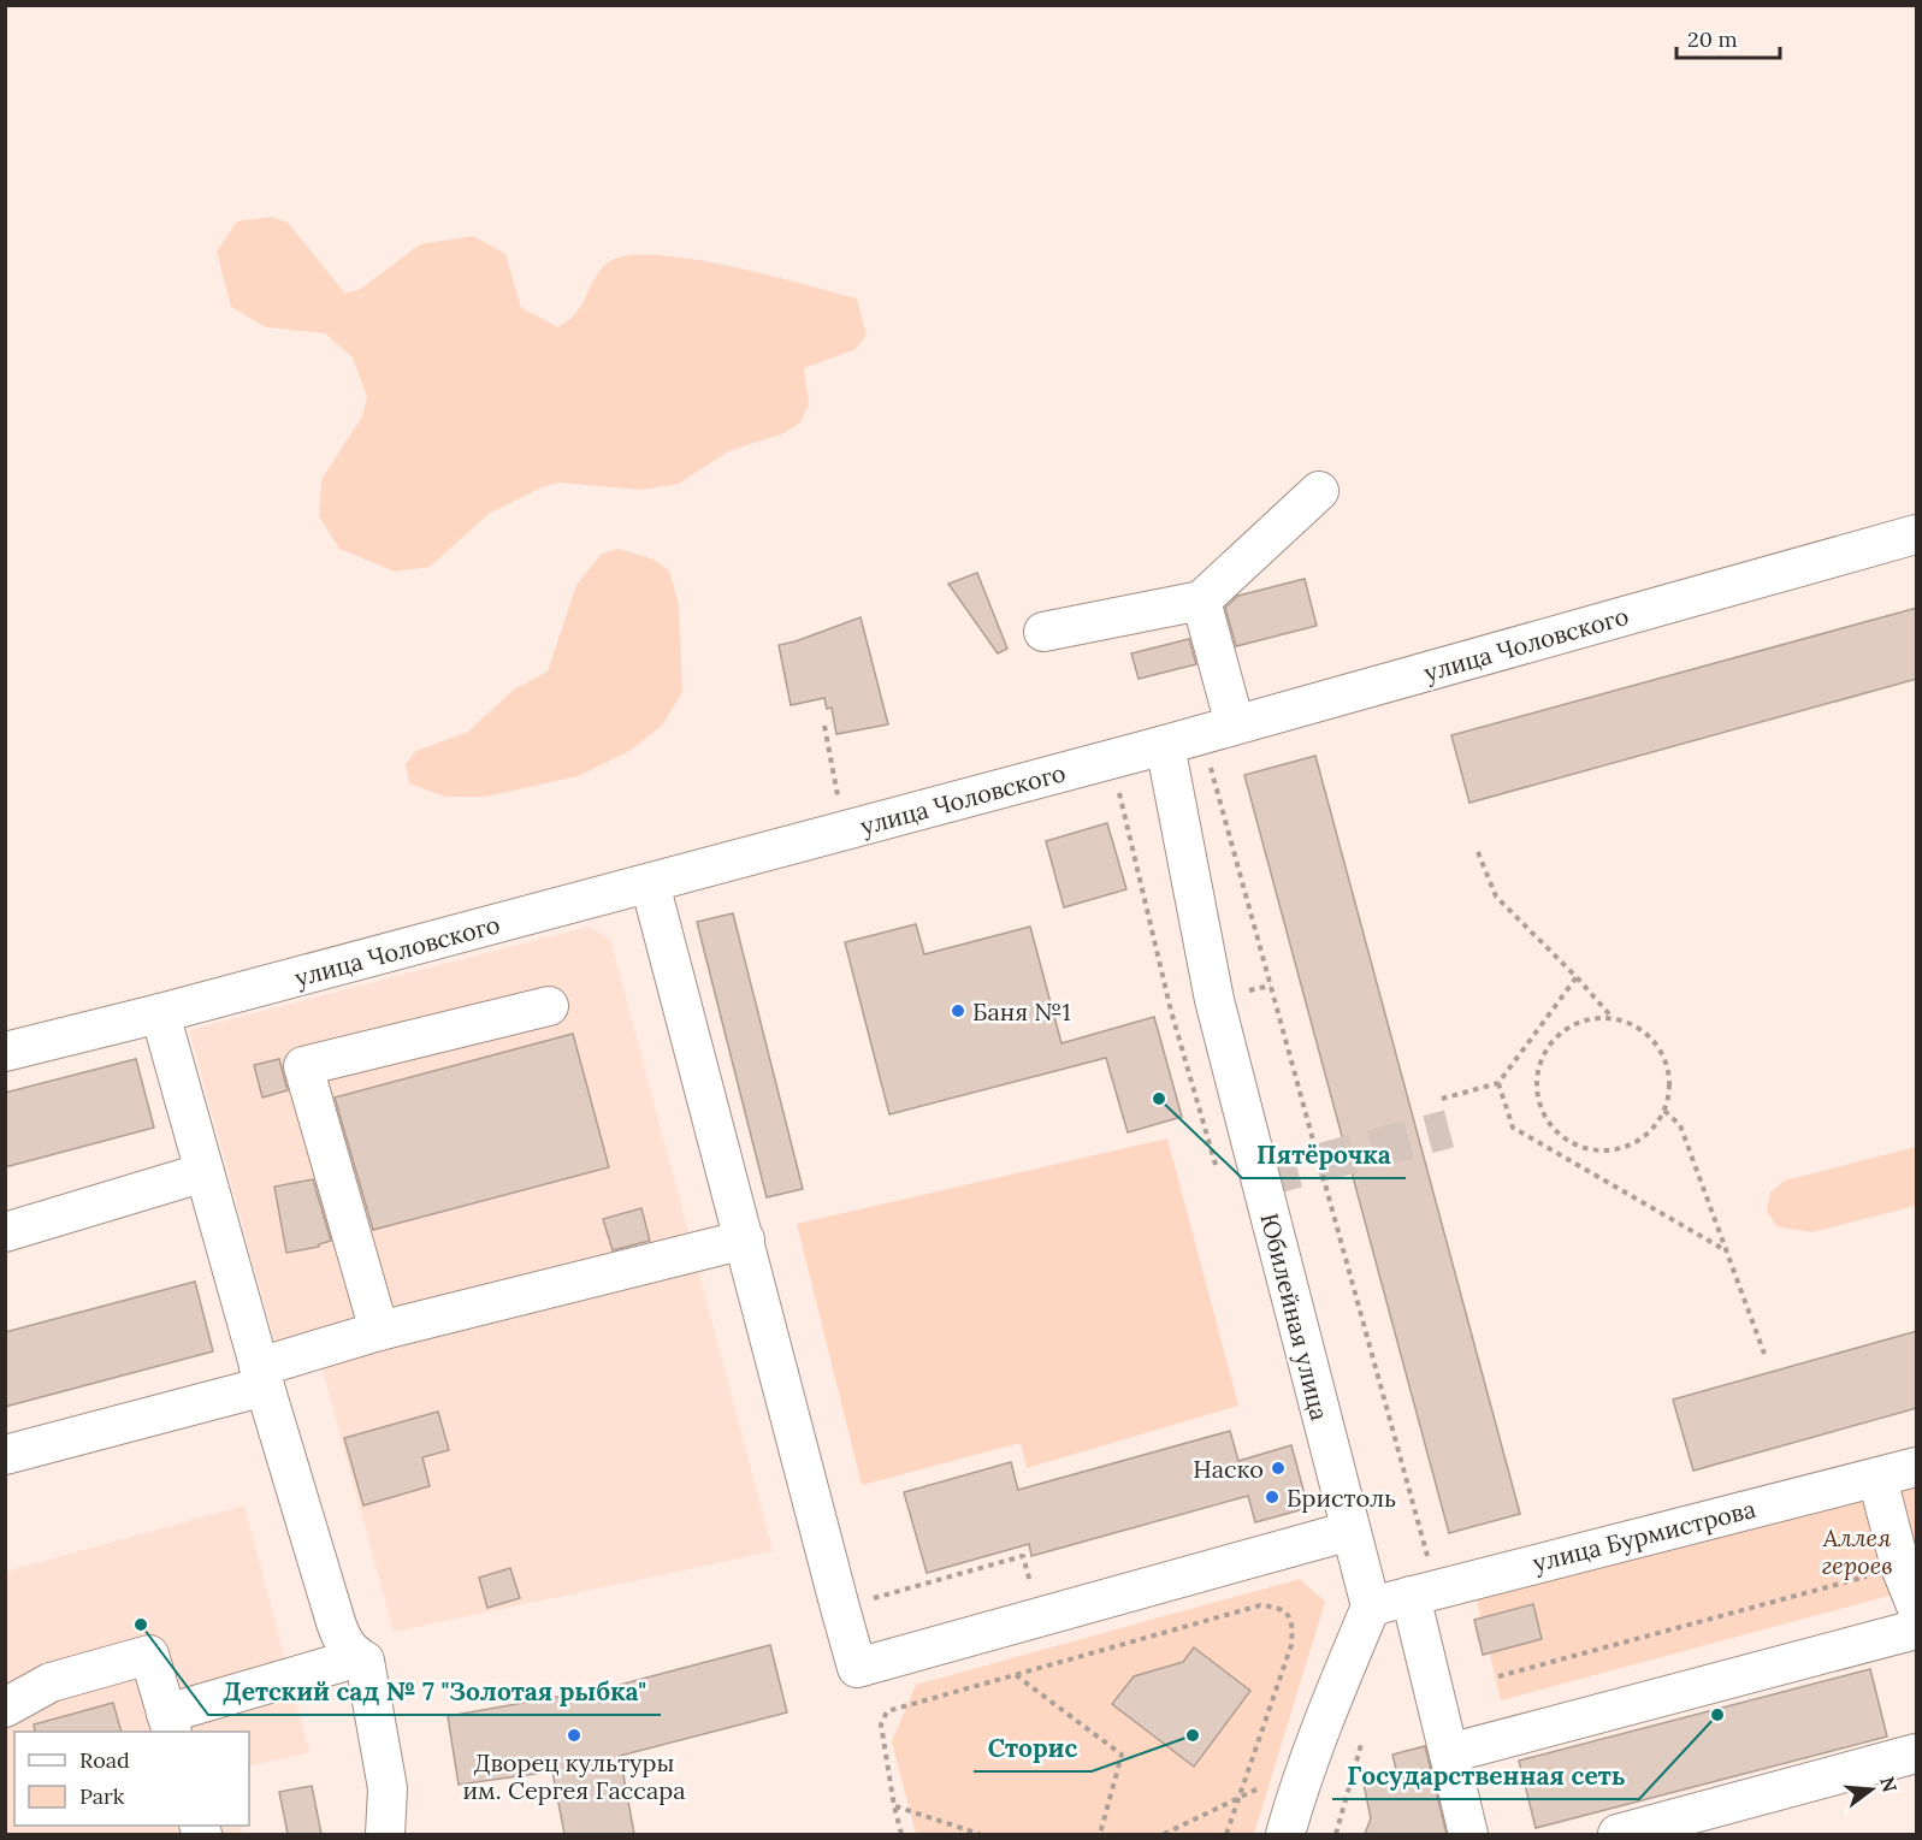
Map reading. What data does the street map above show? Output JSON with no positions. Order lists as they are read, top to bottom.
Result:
{
  "streets": {
    "street": ["улица Чоловского", "Юбилейная улица", "улица Бурмистрова"]
  },
  "crossings": [
    ["улица Чоловского", "Юбилейная улица"],
    ["Юбилейная улица", "улица Бурмистрова"]
  ],
  "parks": ["Аллея героев"],
  "places": [
    "Баня №1",
    "Пятёрочка",
    "Наско",
    "Бристоль",
    "Детский сад № 7 \"Золотая рыбка\"",
    "Государственная сеть",
    "Дворец культуры им. Сергея Гассара",
    "Сторис"
  ],
  "legend": ["Road", "Park"],
  "scale_bar": "20 m",
  "north": "right"
}
